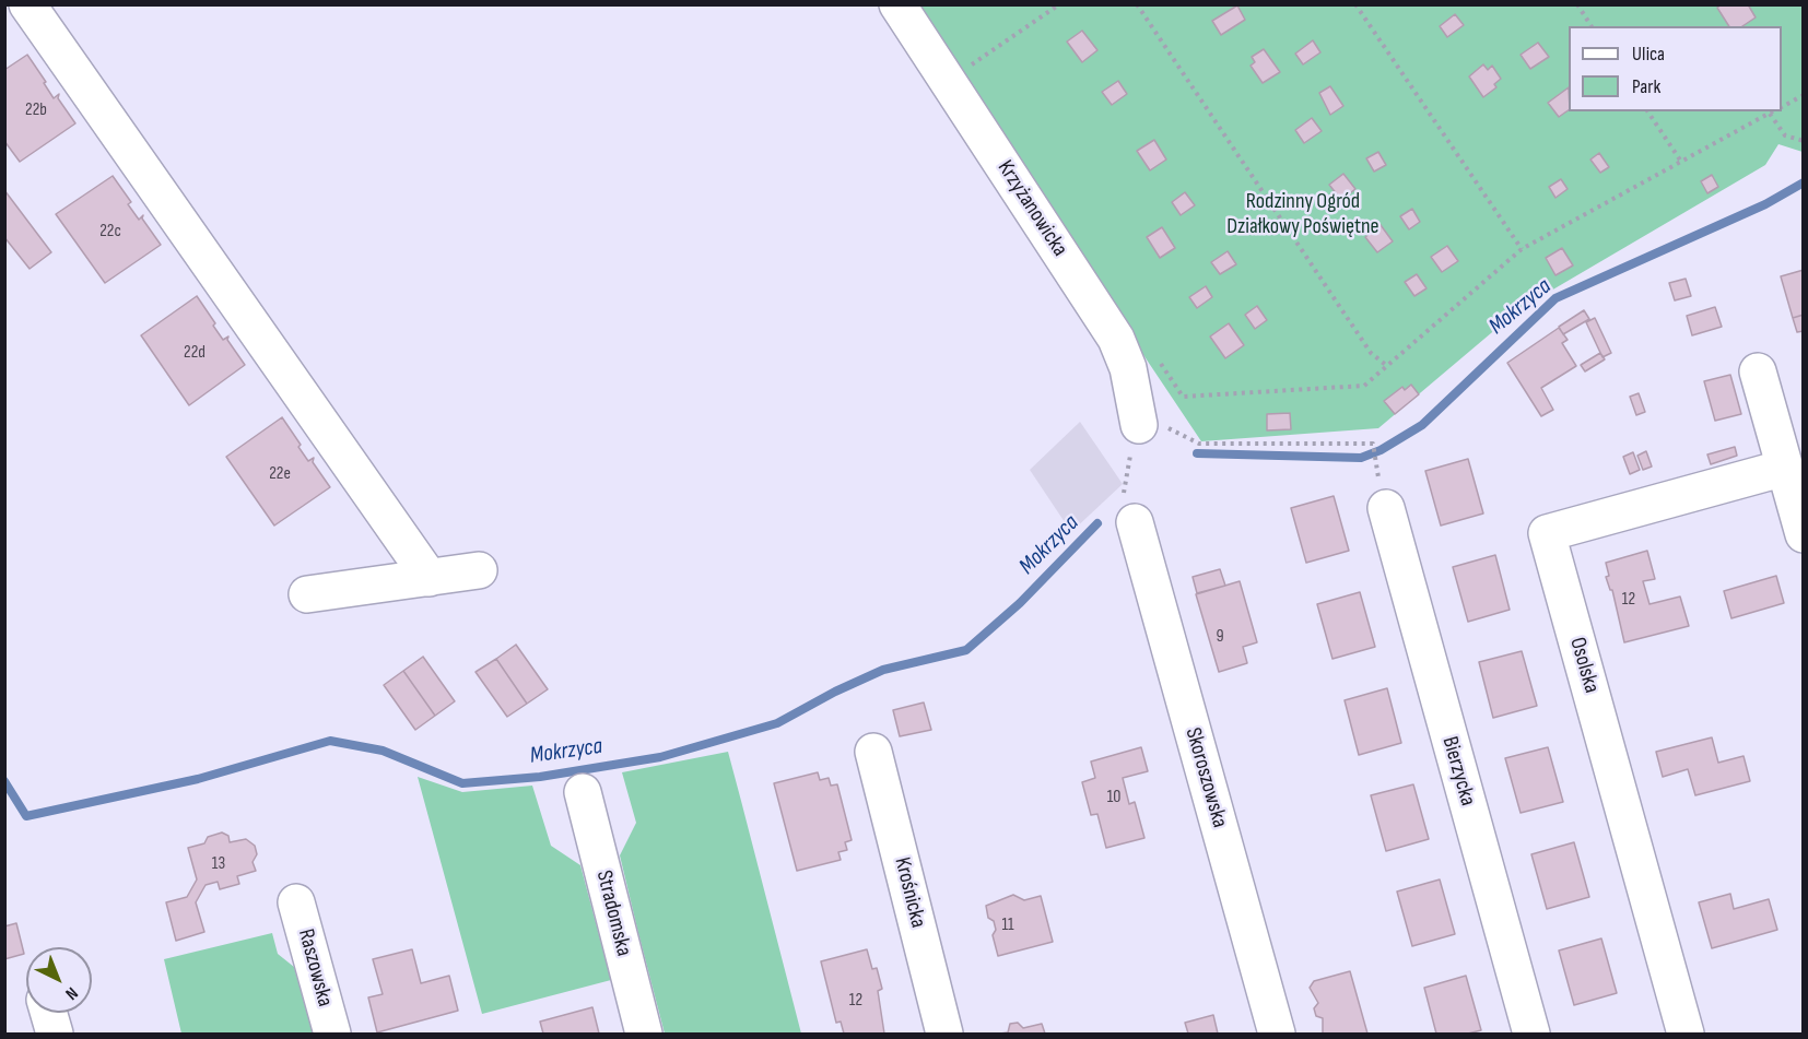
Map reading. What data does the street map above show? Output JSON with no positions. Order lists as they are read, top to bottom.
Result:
{
  "streets": {
    "street": [
      "Krzyżanowicka",
      "Osolska",
      "Bierzycka",
      "Skoroszowska",
      "Krośnicka",
      "Stradomska",
      "Raszowska"
    ]
  },
  "water": ["Mokrzyca"],
  "parks": ["Rodzinny Ogród Działkowy Poświętne"],
  "house_numbers": [
    "22b",
    "22c",
    "22d",
    "22e",
    "12",
    "9",
    "10",
    "13",
    "11",
    "12"
  ],
  "legend": ["Ulica", "Park"],
  "north": "bottom right"
}
